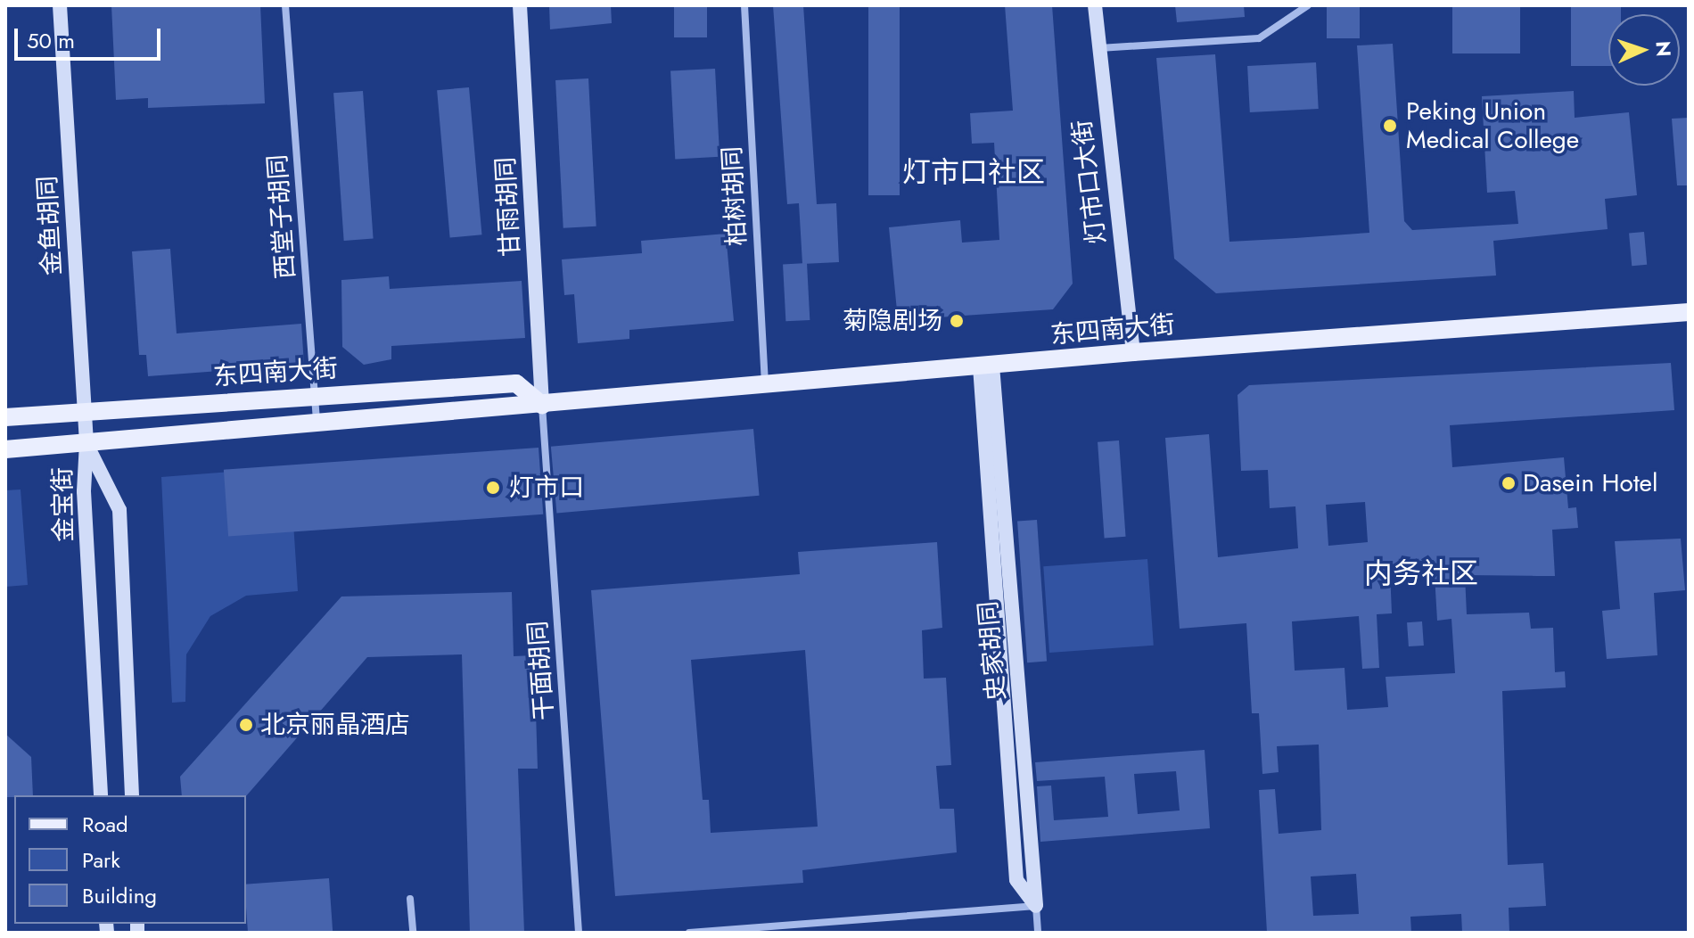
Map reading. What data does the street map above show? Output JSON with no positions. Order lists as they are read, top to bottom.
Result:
{
  "streets": {
    "main road": ["东四南大街"],
    "street": [
      "灯市口大街",
      "柏树胡同",
      "甘雨胡同",
      "西堂子胡同",
      "金鱼胡同",
      "金宝街",
      "干面胡同"
    ]
  },
  "crossings": [
    ["灯市口大街", "东四南大街"],
    ["柏树胡同", "东四南大街"],
    ["甘雨胡同", "东四南大街"],
    ["甘雨胡同", "干面胡同"],
    ["西堂子胡同", "东四南大街"],
    ["金鱼胡同", "东四南大街"],
    ["金鱼胡同", "金宝街"],
    ["东四南大街", "金宝街"],
    ["东四南大街", "干面胡同"]
  ],
  "districts": ["灯市口社区", "内务社区"],
  "places": [
    "Peking Union Medical College",
    "菊隐剧场",
    "Dasein Hotel",
    "灯市口",
    "北京丽晶酒店"
  ],
  "legend": ["Road", "Park", "Building"],
  "scale_bar": "50 m",
  "north": "right"
}
